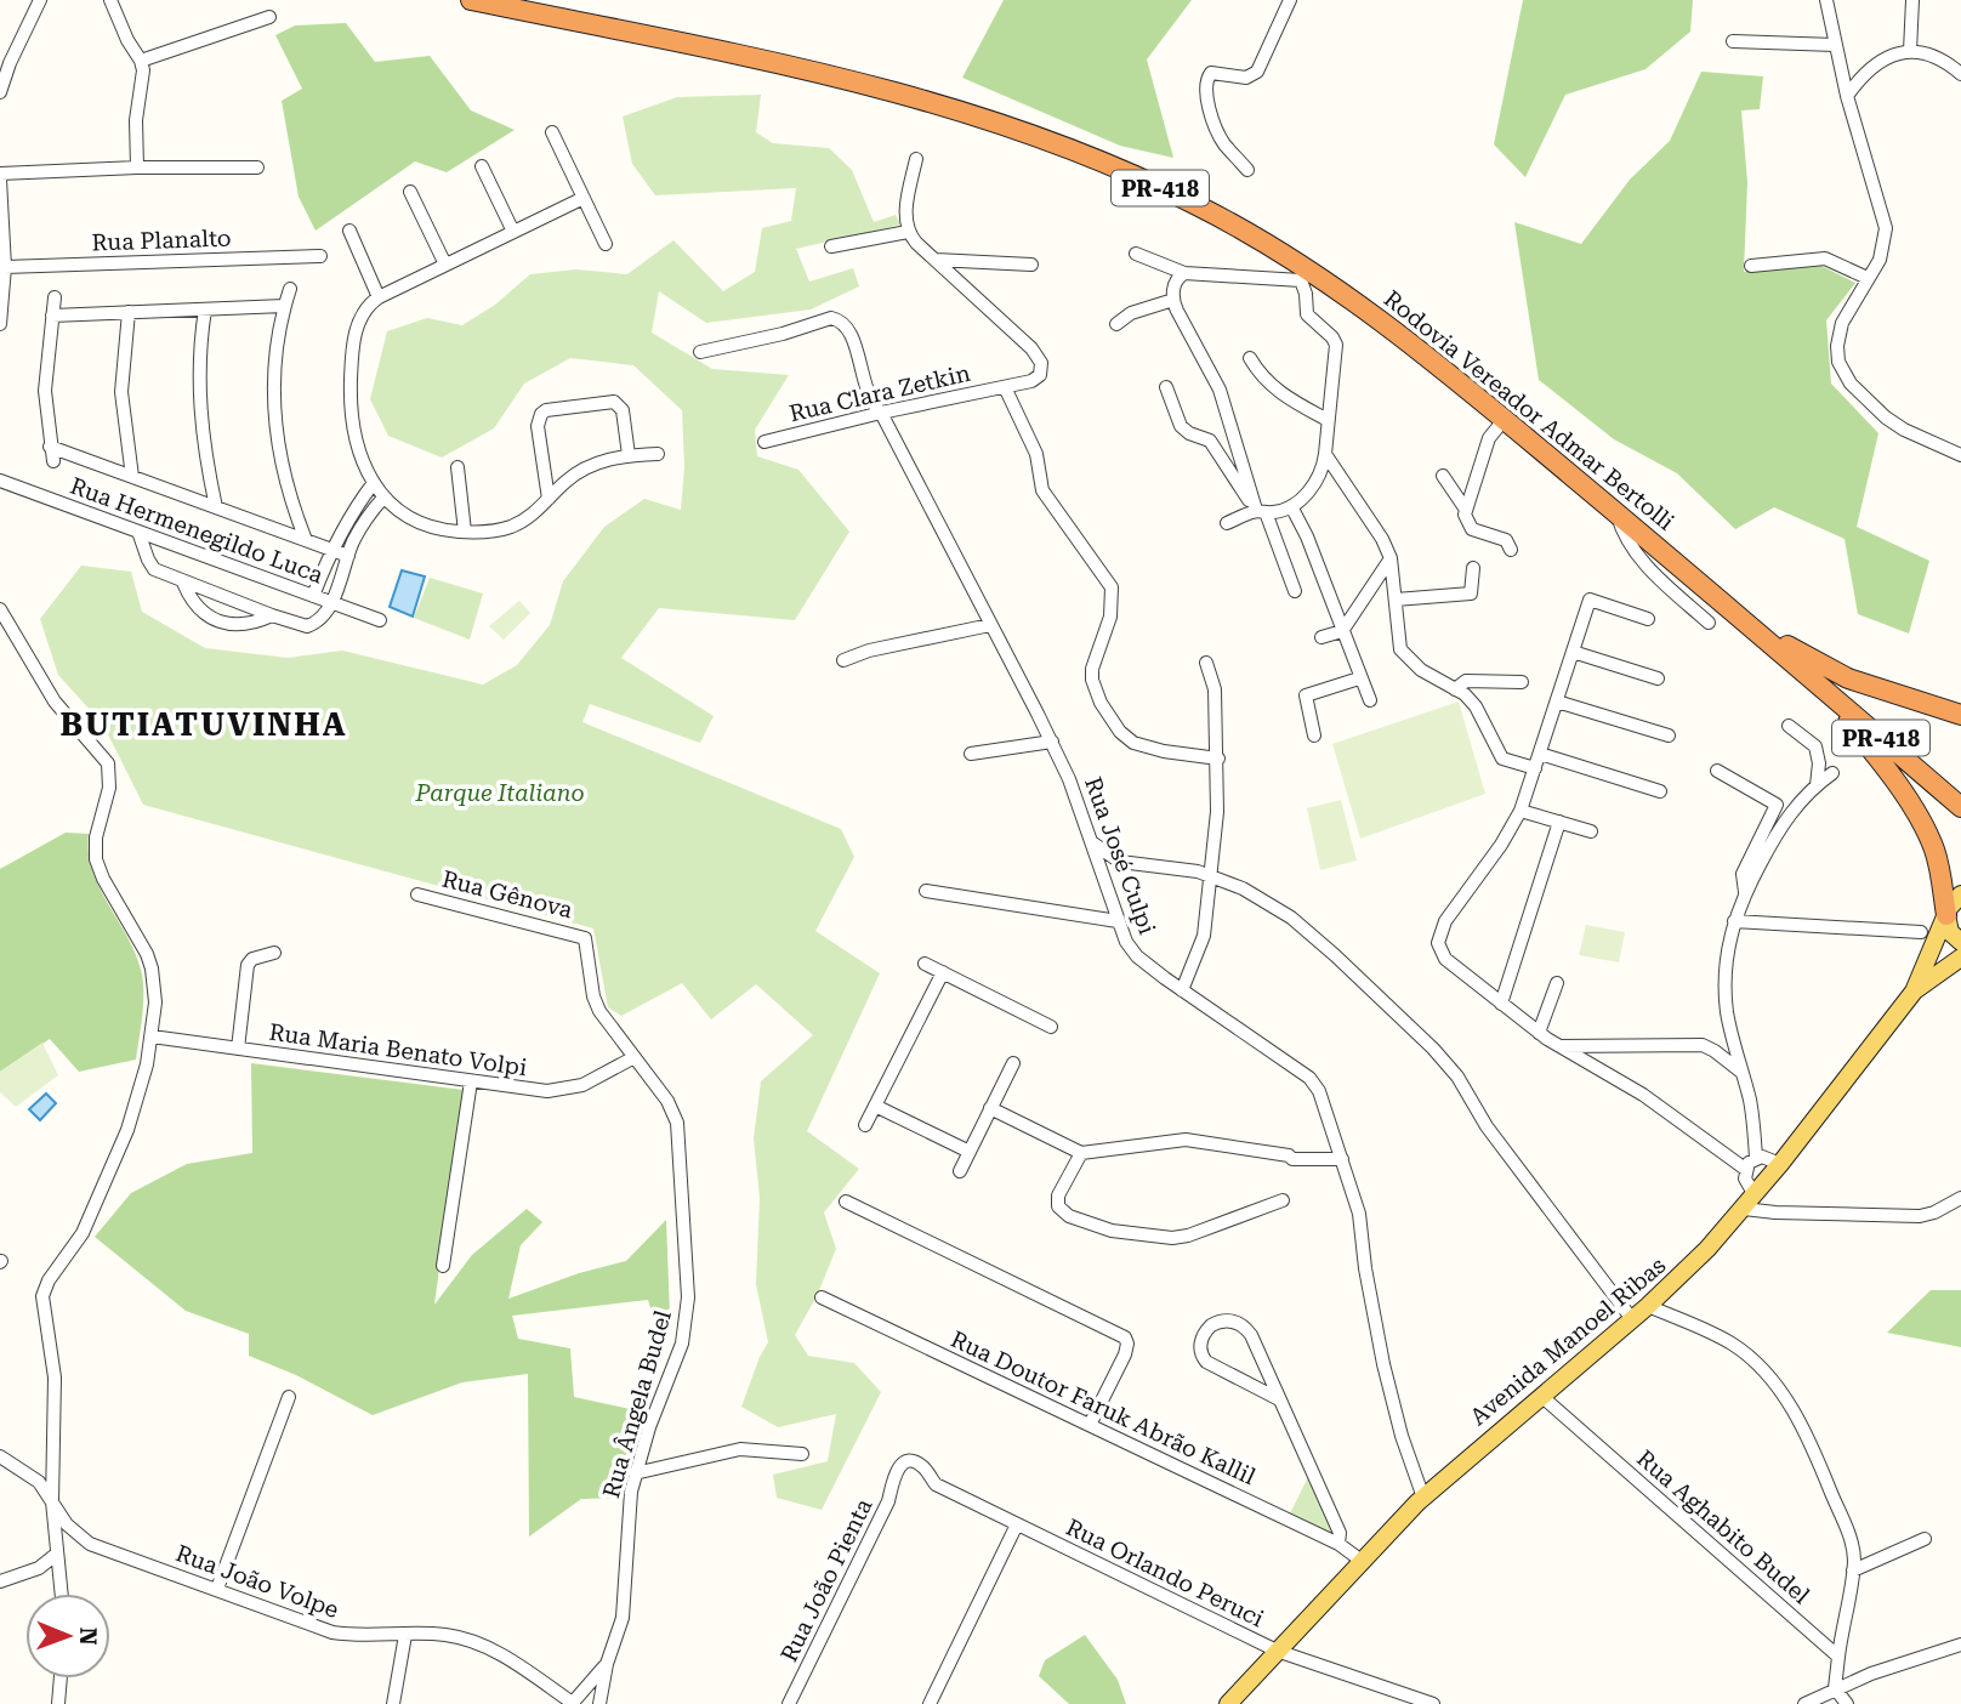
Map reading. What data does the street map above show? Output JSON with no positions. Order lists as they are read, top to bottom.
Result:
{
  "streets": {
    "highway": ["PR-418", "Rodovia Vereador Admar Bertolli"],
    "main road": ["Avenida Manoel Ribas"],
    "street": [
      "Rua Planalto",
      "Rua Clara Zetkin",
      "Rua Hermenegildo Luca",
      "Rua José Culpi",
      "Rua Gênova",
      "Rua Maria Benato Volpi",
      "Rua Ângela Budel",
      "Rua Doutor Faruk Abrão Kallil",
      "Rua Aghabito Budel",
      "Rua Orlando Peruci",
      "Rua João Pienta",
      "Rua João Volpe"
    ]
  },
  "crossings": [
    ["Rua Clara Zetkin", "Rua José Culpi"],
    ["Rua José Culpi", "Avenida Manoel Ribas"],
    ["Rua Gênova", "Rua Ângela Budel"],
    ["Rua Maria Benato Volpi", "Rua Ângela Budel"],
    ["Avenida Manoel Ribas", "Rua Doutor Faruk Abrão Kallil"],
    ["Avenida Manoel Ribas", "Rua Aghabito Budel"],
    ["Avenida Manoel Ribas", "Rua Orlando Peruci"],
    ["Rua Orlando Peruci", "Rua João Pienta"]
  ],
  "districts": ["BUTIATUVINHA"],
  "parks": ["Parque Italiano"],
  "north": "right"
}
